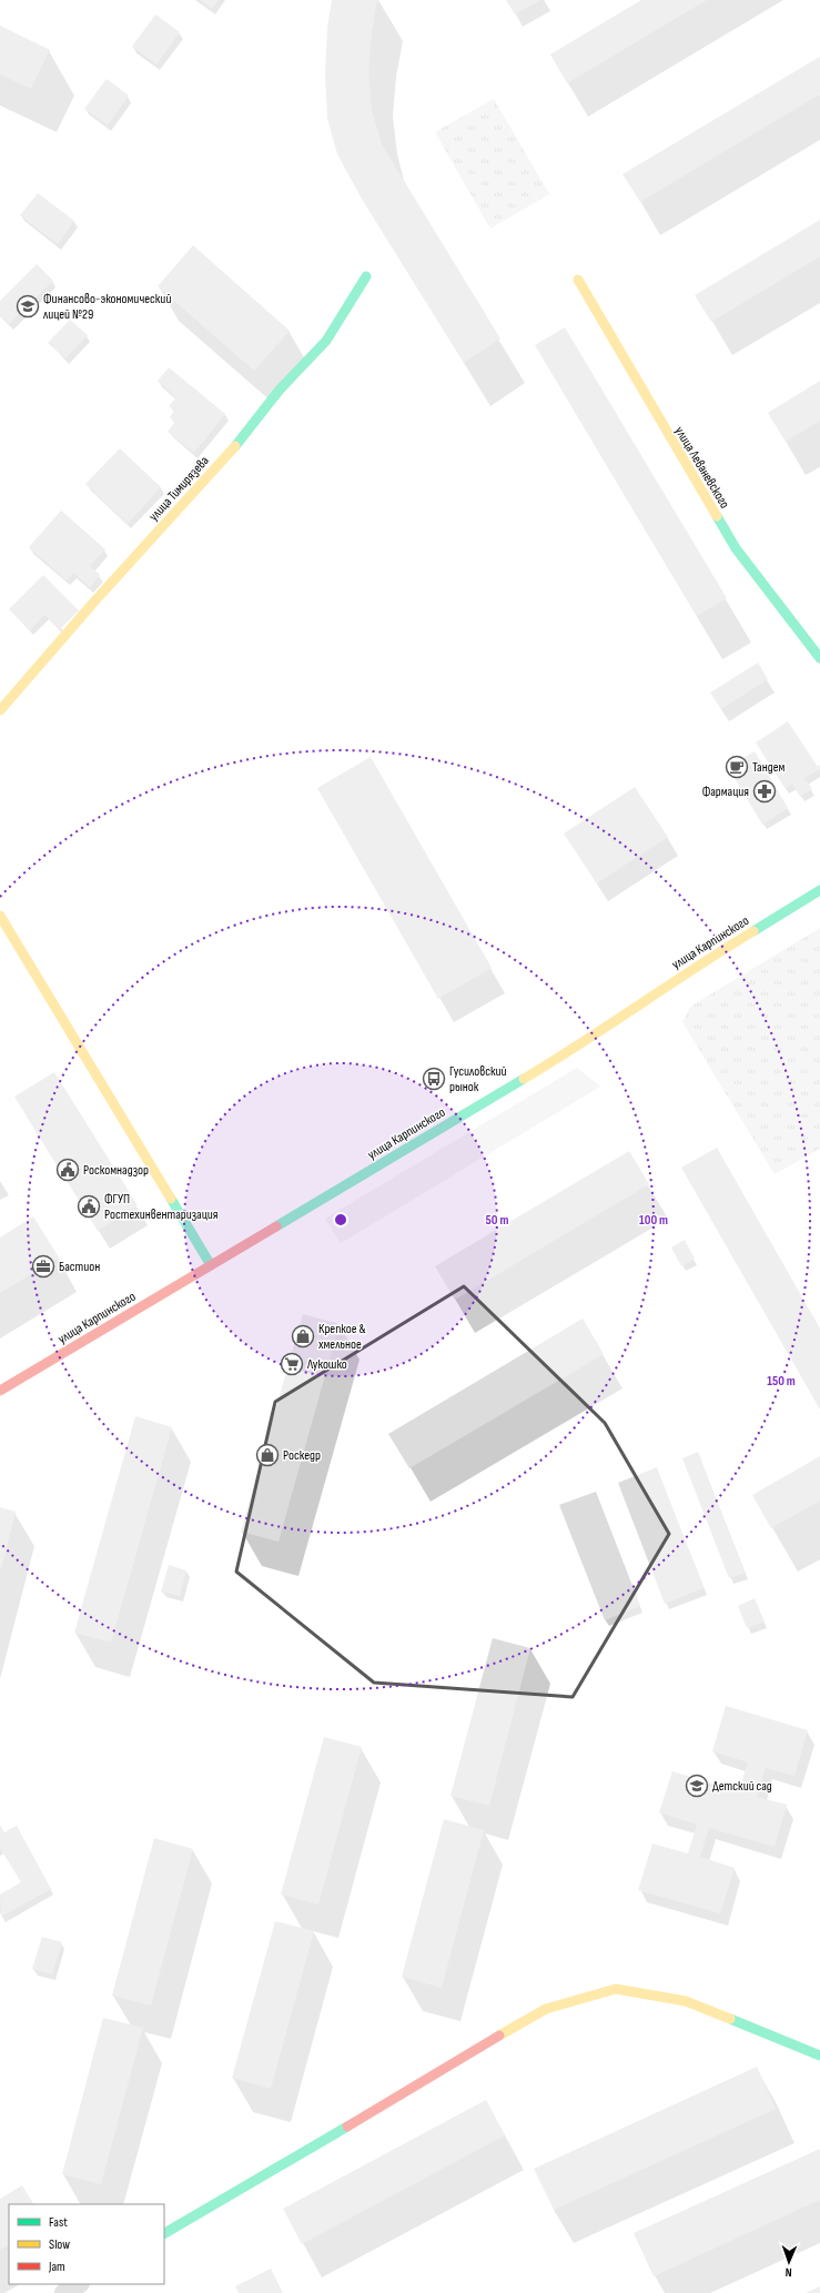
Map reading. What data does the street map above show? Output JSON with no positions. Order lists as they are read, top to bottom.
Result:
{
  "streets": {
    "street": ["улица Леваневского", "улица Тимирязева", "улица Карпинского"]
  },
  "places": {
    "school or university": ["Финансово-экономический лицей №29", "Детский сад"],
    "cafe": ["Тандем"],
    "pharmacy": ["Фармация"],
    "bus stop": ["Гусиловский рынок"],
    "public building": ["Роскомнадзор", "ФГУП Ростехинвентаризация"],
    "office": ["Бастион"],
    "shop": ["Крепкое & хмельное", "Роскедр"],
    "supermarket": ["Лукошко"]
  },
  "legend": ["Fast", "Slow", "Jam"],
  "north": "bottom",
  "rings": ["50 m", "100 m", "150 m"]
}
